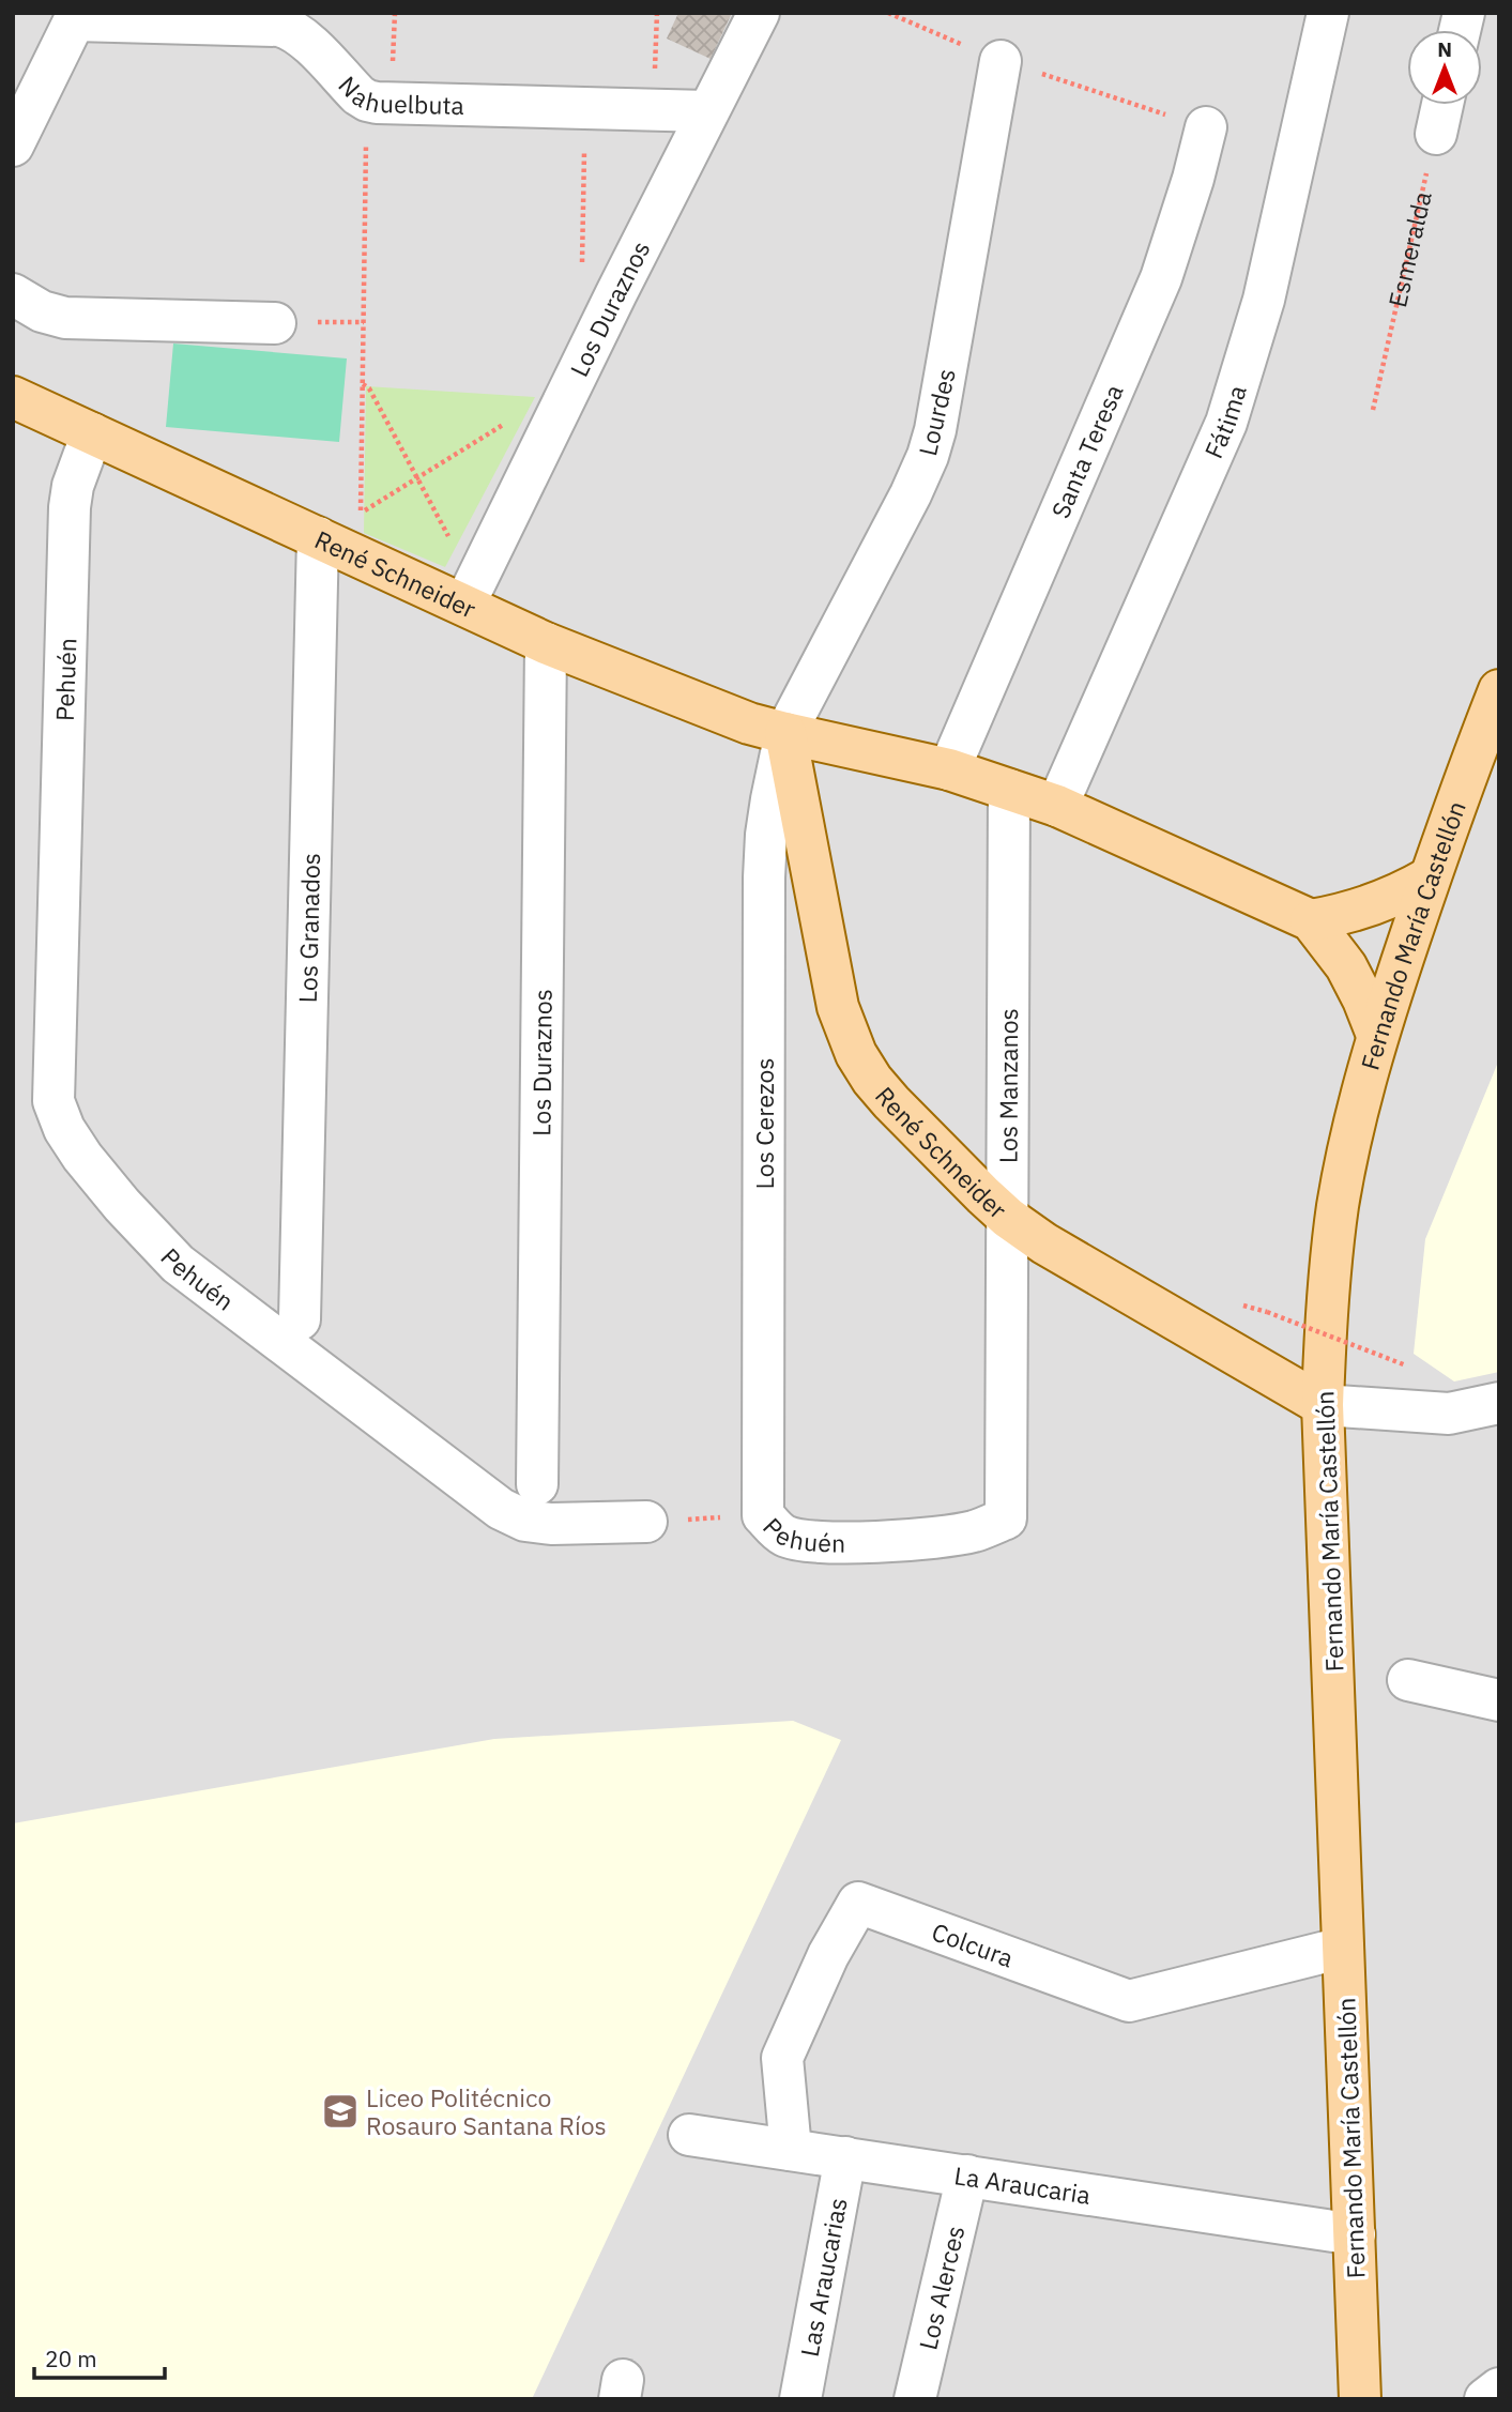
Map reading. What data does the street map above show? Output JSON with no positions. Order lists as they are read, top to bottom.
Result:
{
  "streets": {
    "main road": ["René Schneider", "Fernando María Castellón"],
    "street": [
      "Nahuelbuta",
      "Los Duraznos",
      "Lourdes",
      "Fátima",
      "Santa Teresa",
      "Pehuén",
      "Los Granados",
      "Los Manzanos",
      "Los Cerezos",
      "Colcura",
      "La Araucaria",
      "Las Araucarias",
      "Los Alerces"
    ],
    "path": ["Esmeralda"]
  },
  "crossings": [
    ["Nahuelbuta", "Los Duraznos"],
    ["Los Duraznos", "René Schneider"],
    ["Lourdes", "René Schneider"],
    ["Lourdes", "Los Cerezos"],
    ["Fátima", "René Schneider"],
    ["Santa Teresa", "René Schneider"],
    ["René Schneider", "Pehuén"],
    ["René Schneider", "Los Granados"],
    ["René Schneider", "Fernando María Castellón"],
    ["René Schneider", "Los Manzanos"],
    ["René Schneider", "Los Cerezos"],
    ["Pehuén", "Los Manzanos"],
    ["Pehuén", "Los Cerezos"],
    ["Fernando María Castellón", "Colcura"],
    ["Fernando María Castellón", "La Araucaria"],
    ["Colcura", "La Araucaria"],
    ["La Araucaria", "Las Araucarias"],
    ["La Araucaria", "Los Alerces"]
  ],
  "places": {
    "school or university": ["Liceo Politécnico Rosauro Santana Ríos"]
  },
  "scale_bar": "20 m",
  "north": "top"
}
